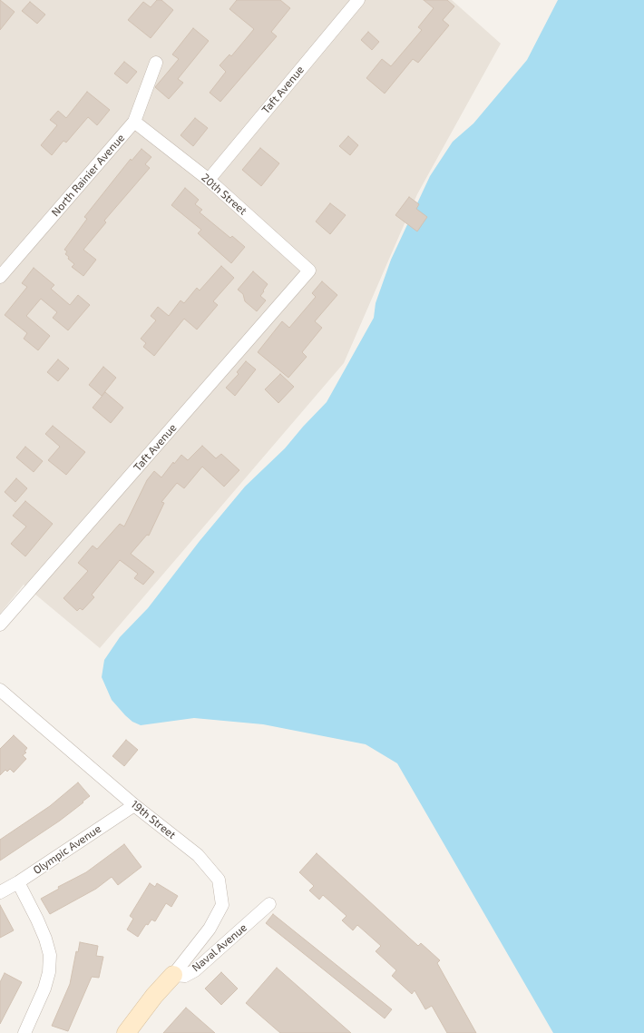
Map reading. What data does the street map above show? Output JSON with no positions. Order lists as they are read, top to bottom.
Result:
{
  "streets": {
    "street": [
      "Taft Avenue",
      "North Rainier Avenue",
      "20th Street",
      "19th Street",
      "Olympic Avenue",
      "Naval Avenue"
    ]
  },
  "crossings": [
    ["Taft Avenue", "20th Street"],
    ["North Rainier Avenue", "20th Street"],
    ["19th Street", "Olympic Avenue"],
    ["19th Street", "Naval Avenue"]
  ]
}
